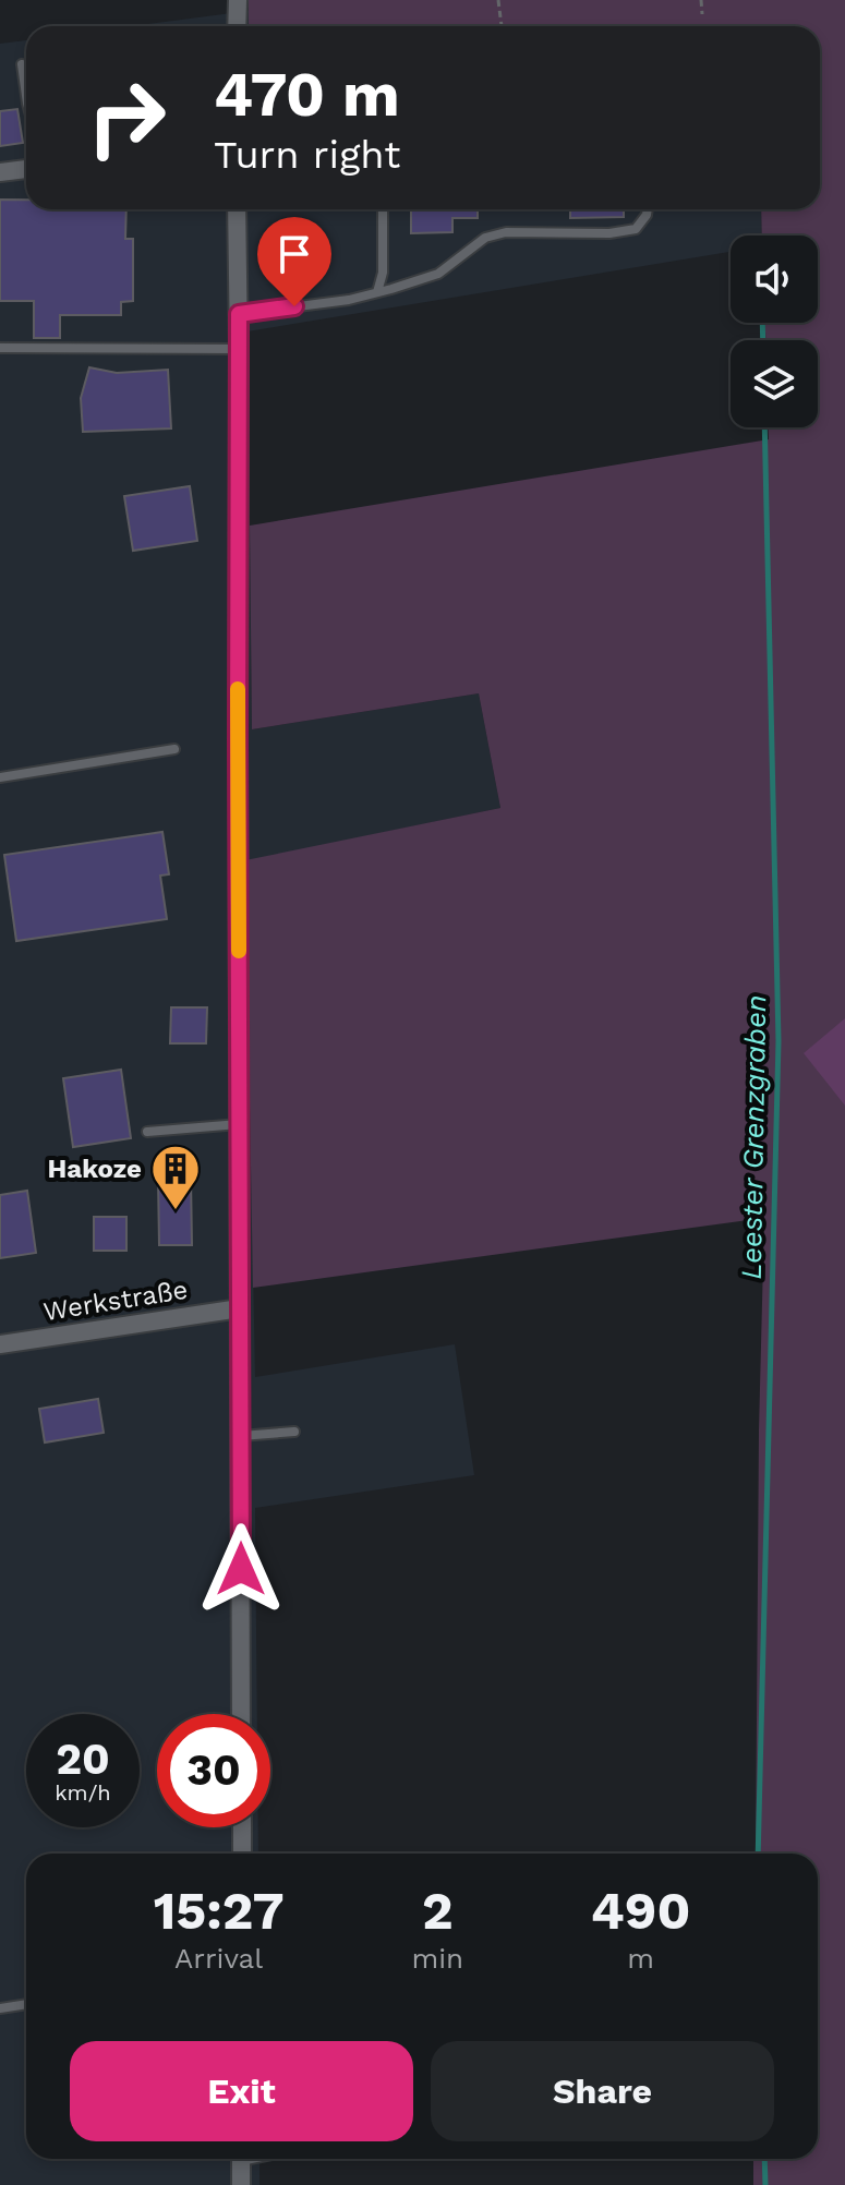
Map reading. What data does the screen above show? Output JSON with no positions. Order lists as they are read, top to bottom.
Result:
{
  "streets": {
    "street": ["Werkstraße"]
  },
  "water": ["Leester Grenzgraben"],
  "places": {
    "building": ["Hakoze"]
  },
  "page": {
    "turn": ["470 m", "Turn right"],
    "speed": "20 km/h",
    "limit": "30",
    "eta": [
      "15:27",
      "Arrival",
      "2",
      "min",
      "490",
      "m"
    ],
    "buttons": ["Exit", "Share"]
  }
}
